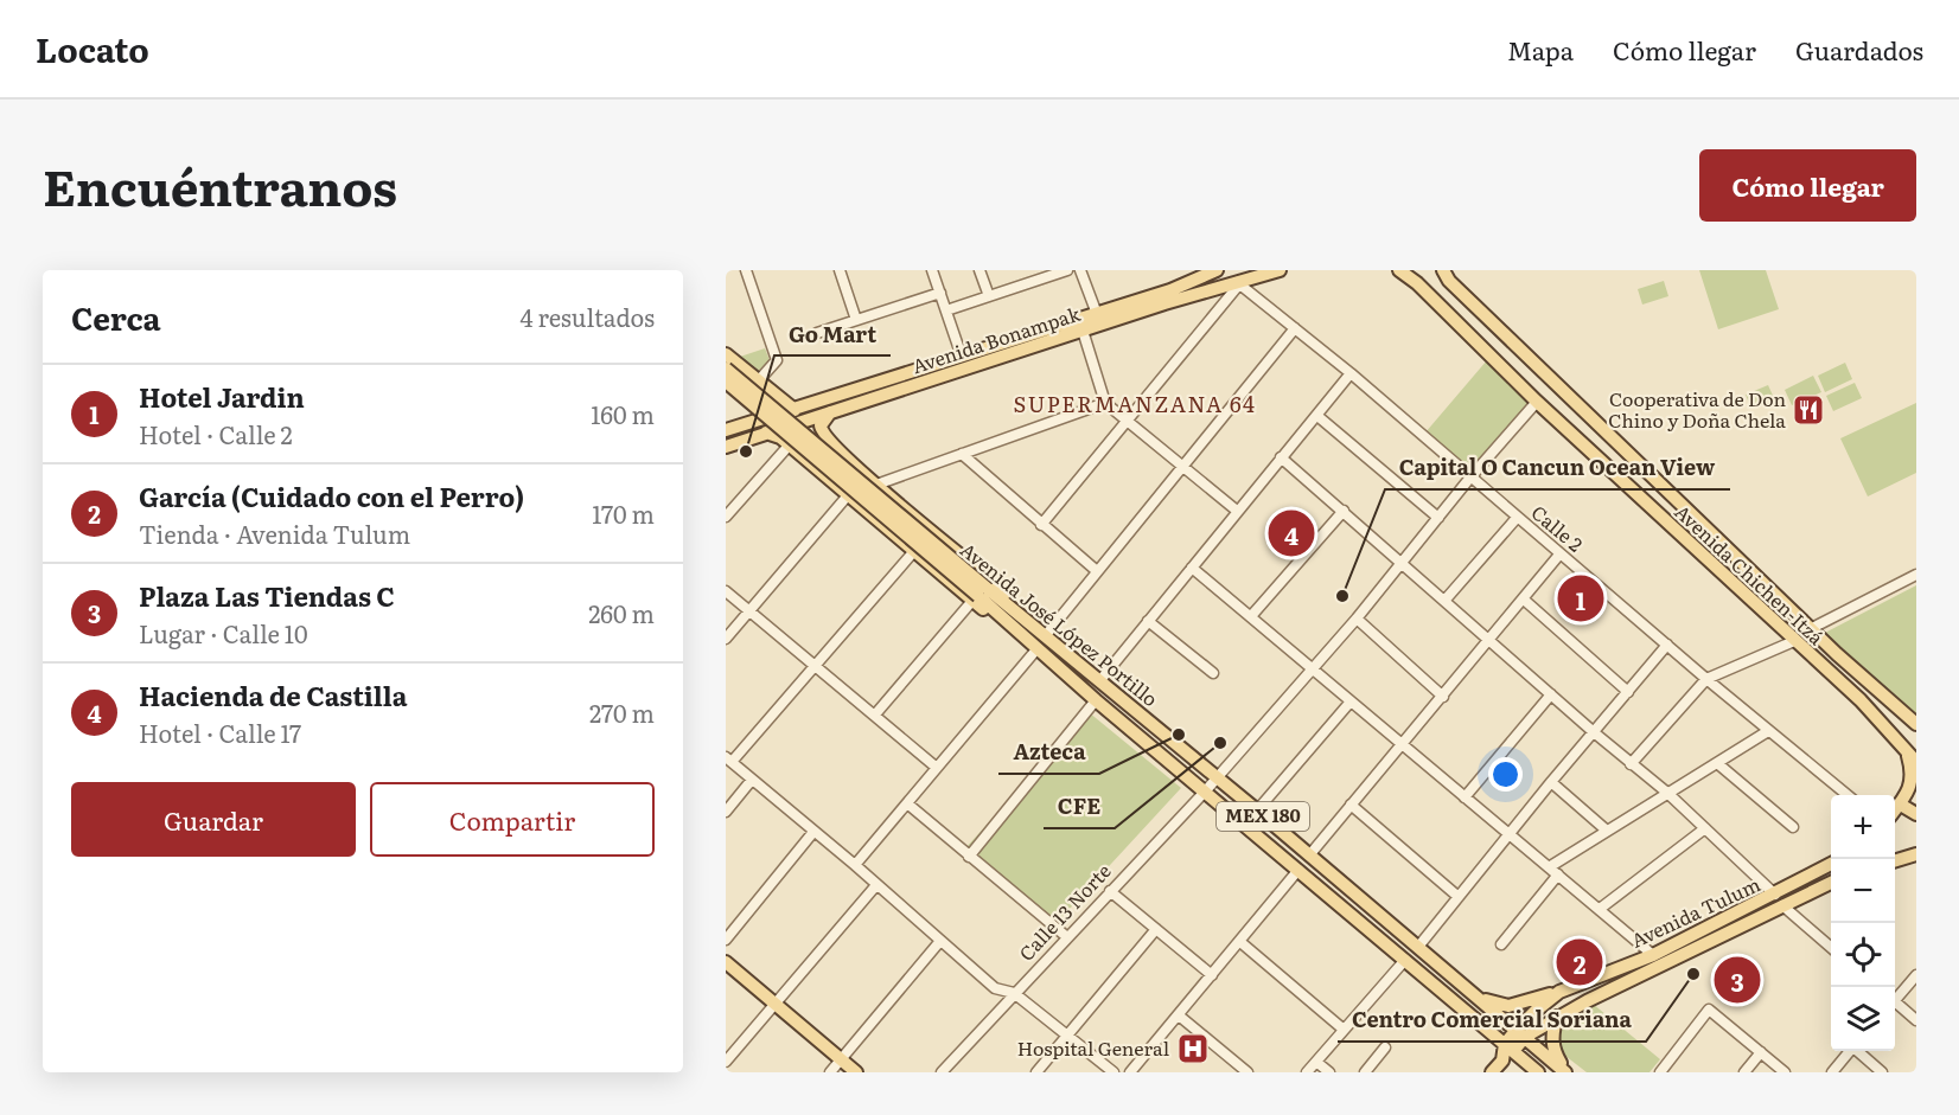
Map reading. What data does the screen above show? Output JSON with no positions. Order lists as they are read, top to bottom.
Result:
{
  "streets": {
    "main road": [
      "Avenida Bonampak",
      "Avenida Chichen-Itzá",
      "Avenida José López Portillo",
      "MEX 180",
      "Avenida Tulum"
    ],
    "street": ["Calle 2", "Calle 13 Norte"]
  },
  "crossings": [
    ["Avenida Bonampak", "Calle 2"],
    ["Calle 2", "Calle 13 Norte"],
    ["Avenida Chichen-Itzá", "Calle 13 Norte"],
    ["Avenida José López Portillo", "Calle 13 Norte"],
    ["Avenida José López Portillo", "Avenida Tulum"]
  ],
  "districts": ["SUPERMANZANA 64"],
  "places": {
    "restaurant": ["Cooperativa de Don Chino y Doña Chela"],
    "other": [
      "Go Mart",
      "Capital O Cancun Ocean View",
      "Azteca",
      "CFE",
      "Centro Comercial Soriana"
    ],
    "hospital": ["Hospital General"]
  },
  "page": {
    "header": "Locato",
    "nav": ["Mapa", "Cómo llegar", "Guardados"],
    "title": "Encuéntranos",
    "buttons": [
      "Cómo llegar",
      ["Guardar", "Compartir"]
    ],
    "heading": ["Cerca", "4 resultados"],
    "list": [
      {
        "mark": "1",
        "name": "Hotel Jardin",
        "note": "Hotel · Calle 2",
        "value": "160 m"
      },
      {
        "mark": "2",
        "name": "García (Cuidado con el Perro)",
        "note": "Tienda · Avenida Tulum",
        "value": "170 m"
      },
      {
        "mark": "3",
        "name": "Plaza Las Tiendas C",
        "note": "Lugar · Calle 10",
        "value": "260 m"
      },
      {
        "mark": "4",
        "name": "Hacienda de Castilla",
        "note": "Hotel · Calle 17",
        "value": "270 m"
      }
    ],
    "pins": [
      "4",
      "1",
      "2",
      "3"
    ],
    "map_buttons": ["+", "−"]
  }
}
